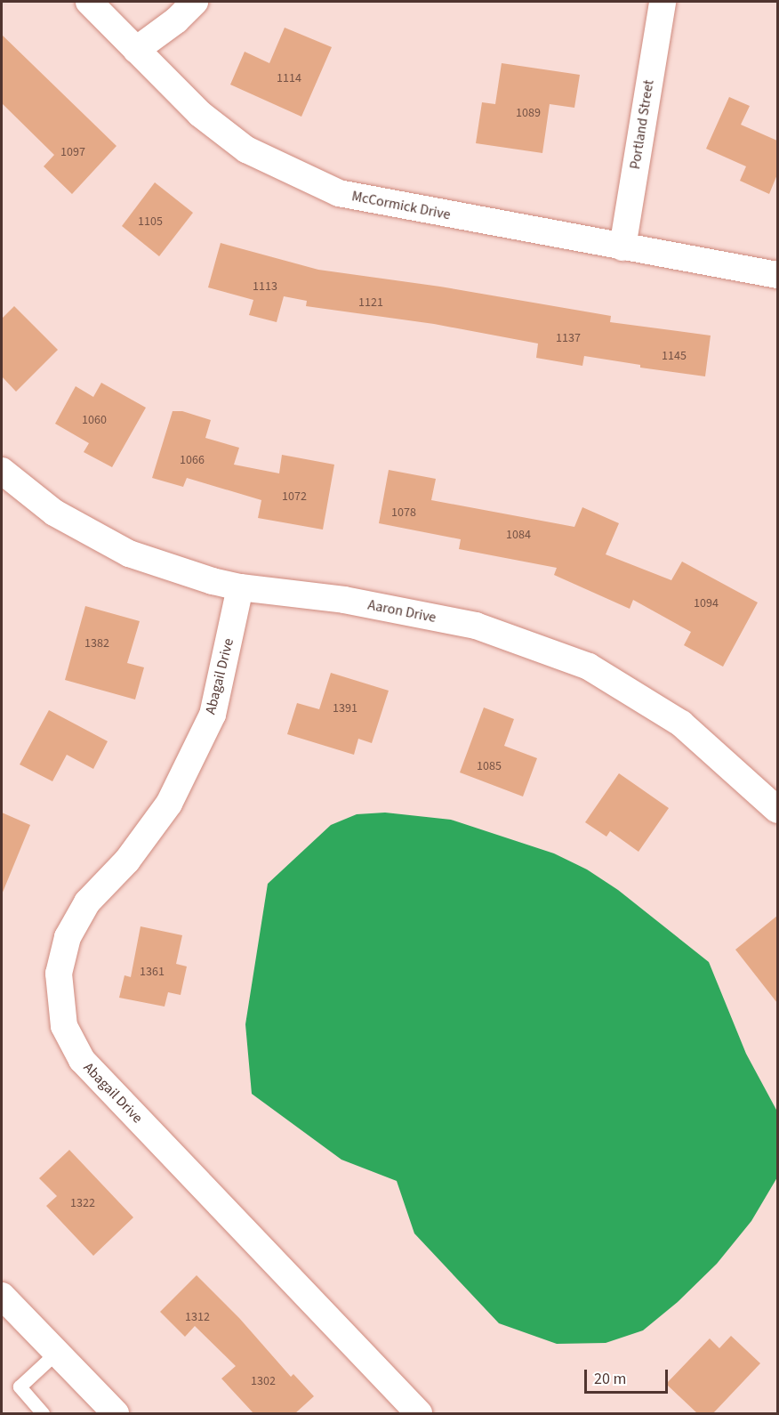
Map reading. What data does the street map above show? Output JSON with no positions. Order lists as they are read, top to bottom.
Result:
{
  "streets": {
    "street": [
      "Portland Street",
      "McCormick Drive",
      "Aaron Drive",
      "Abagail Drive"
    ]
  },
  "crossings": [
    ["Portland Street", "McCormick Drive"],
    ["Aaron Drive", "Abagail Drive"]
  ],
  "house_numbers": [
    "1114",
    "1089",
    "1097",
    "1105",
    "1113",
    "1121",
    "1137",
    "1145",
    "1060",
    "1066",
    "1072",
    "1078",
    "1084",
    "1094",
    "1382",
    "1391",
    "1085",
    "1361",
    "1322",
    "1312",
    "1302"
  ],
  "scale_bar": "20 m"
}
